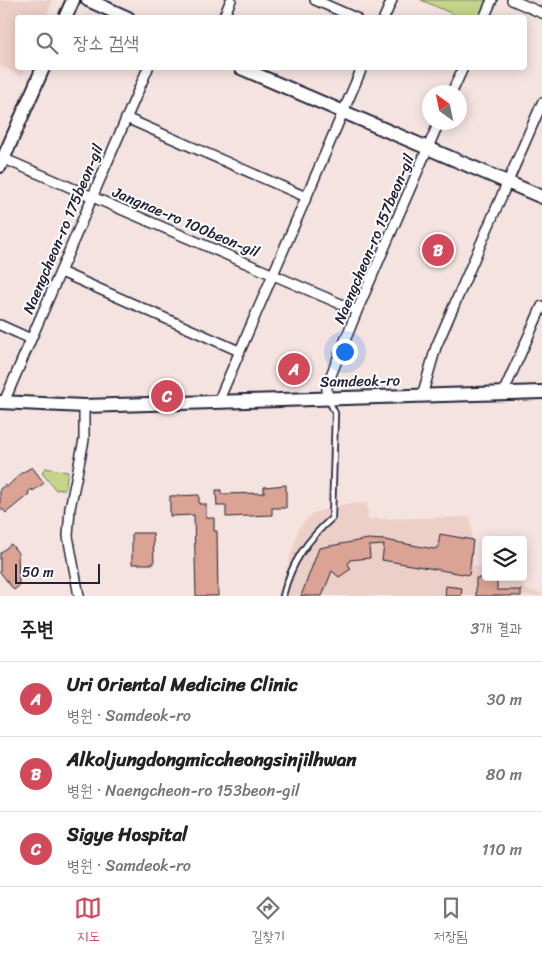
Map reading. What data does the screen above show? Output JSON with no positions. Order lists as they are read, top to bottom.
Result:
{
  "streets": {
    "street": [
      "Jangnae-ro 100beon-gil",
      "Naengcheon-ro 175beon-gil",
      "Naengcheon-ro 157beon-gil",
      "Samdeok-ro"
    ]
  },
  "crossings": [
    ["Jangnae-ro 100beon-gil", "Naengcheon-ro 175beon-gil"],
    ["Jangnae-ro 100beon-gil", "Naengcheon-ro 157beon-gil"],
    ["Naengcheon-ro 175beon-gil", "Samdeok-ro"],
    ["Naengcheon-ro 157beon-gil", "Samdeok-ro"]
  ],
  "scale_bar": "50 m",
  "north": "top left",
  "page": {
    "search": "장소 검색",
    "pins": ["B", "A", "C"],
    "scale": "50 m",
    "heading": ["주변", "3개 결과"],
    "list": [
      {
        "mark": "A",
        "name": "Uri Oriental Medicine Clinic",
        "note": "병원 · Samdeok-ro",
        "value": "30 m"
      },
      {
        "mark": "B",
        "name": "Alkoljungdongmiccheongsinjilhwan",
        "note": "병원 · Naengcheon-ro 153beon-gil",
        "value": "80 m"
      },
      {
        "mark": "C",
        "name": "Sigye Hospital",
        "note": "병원 · Samdeok-ro",
        "value": "110 m"
      }
    ],
    "nav": ["지도", "길찾기", "저장됨"]
  }
}
